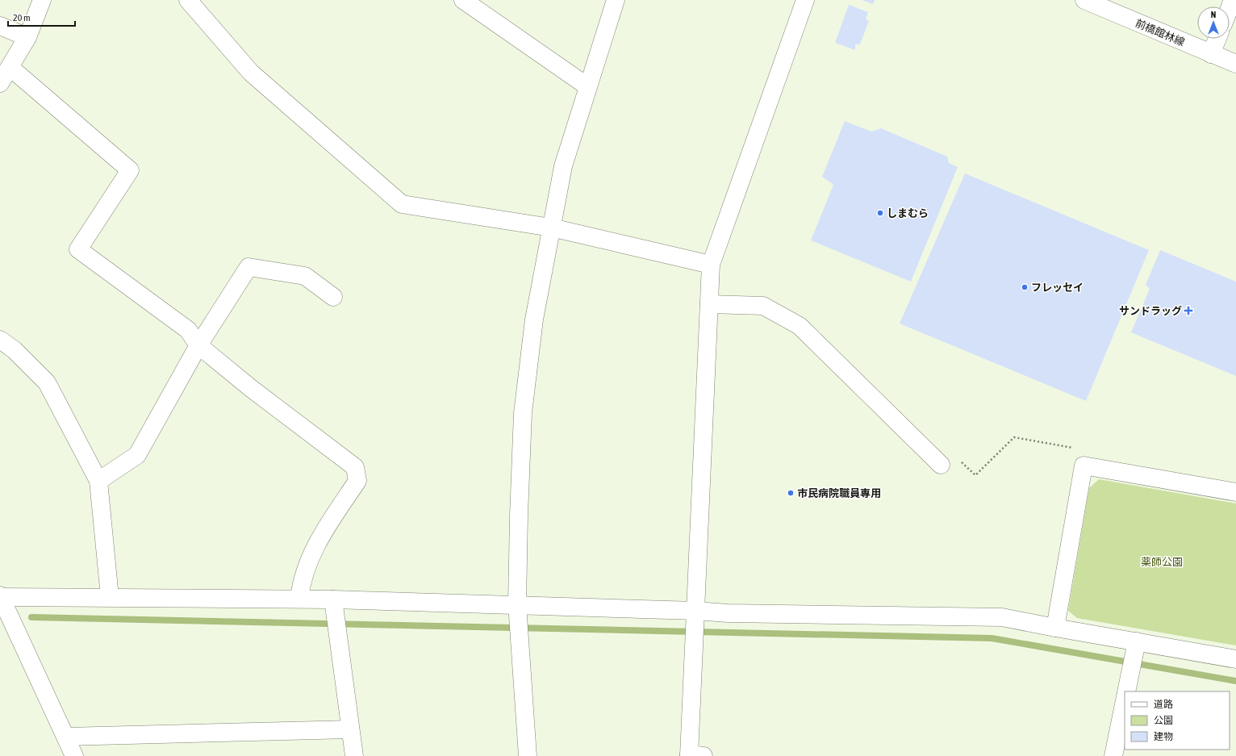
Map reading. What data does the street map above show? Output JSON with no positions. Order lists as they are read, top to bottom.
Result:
{
  "streets": {
    "street": ["前橋館林線"]
  },
  "parks": ["薬師公園"],
  "places": {
    "other": ["しまむら", "フレッセイ", "市民病院職員専用"],
    "health": ["サンドラッグ"]
  },
  "legend": ["道路", "公園", "建物"],
  "scale_bar": "20 m",
  "north": "top"
}
